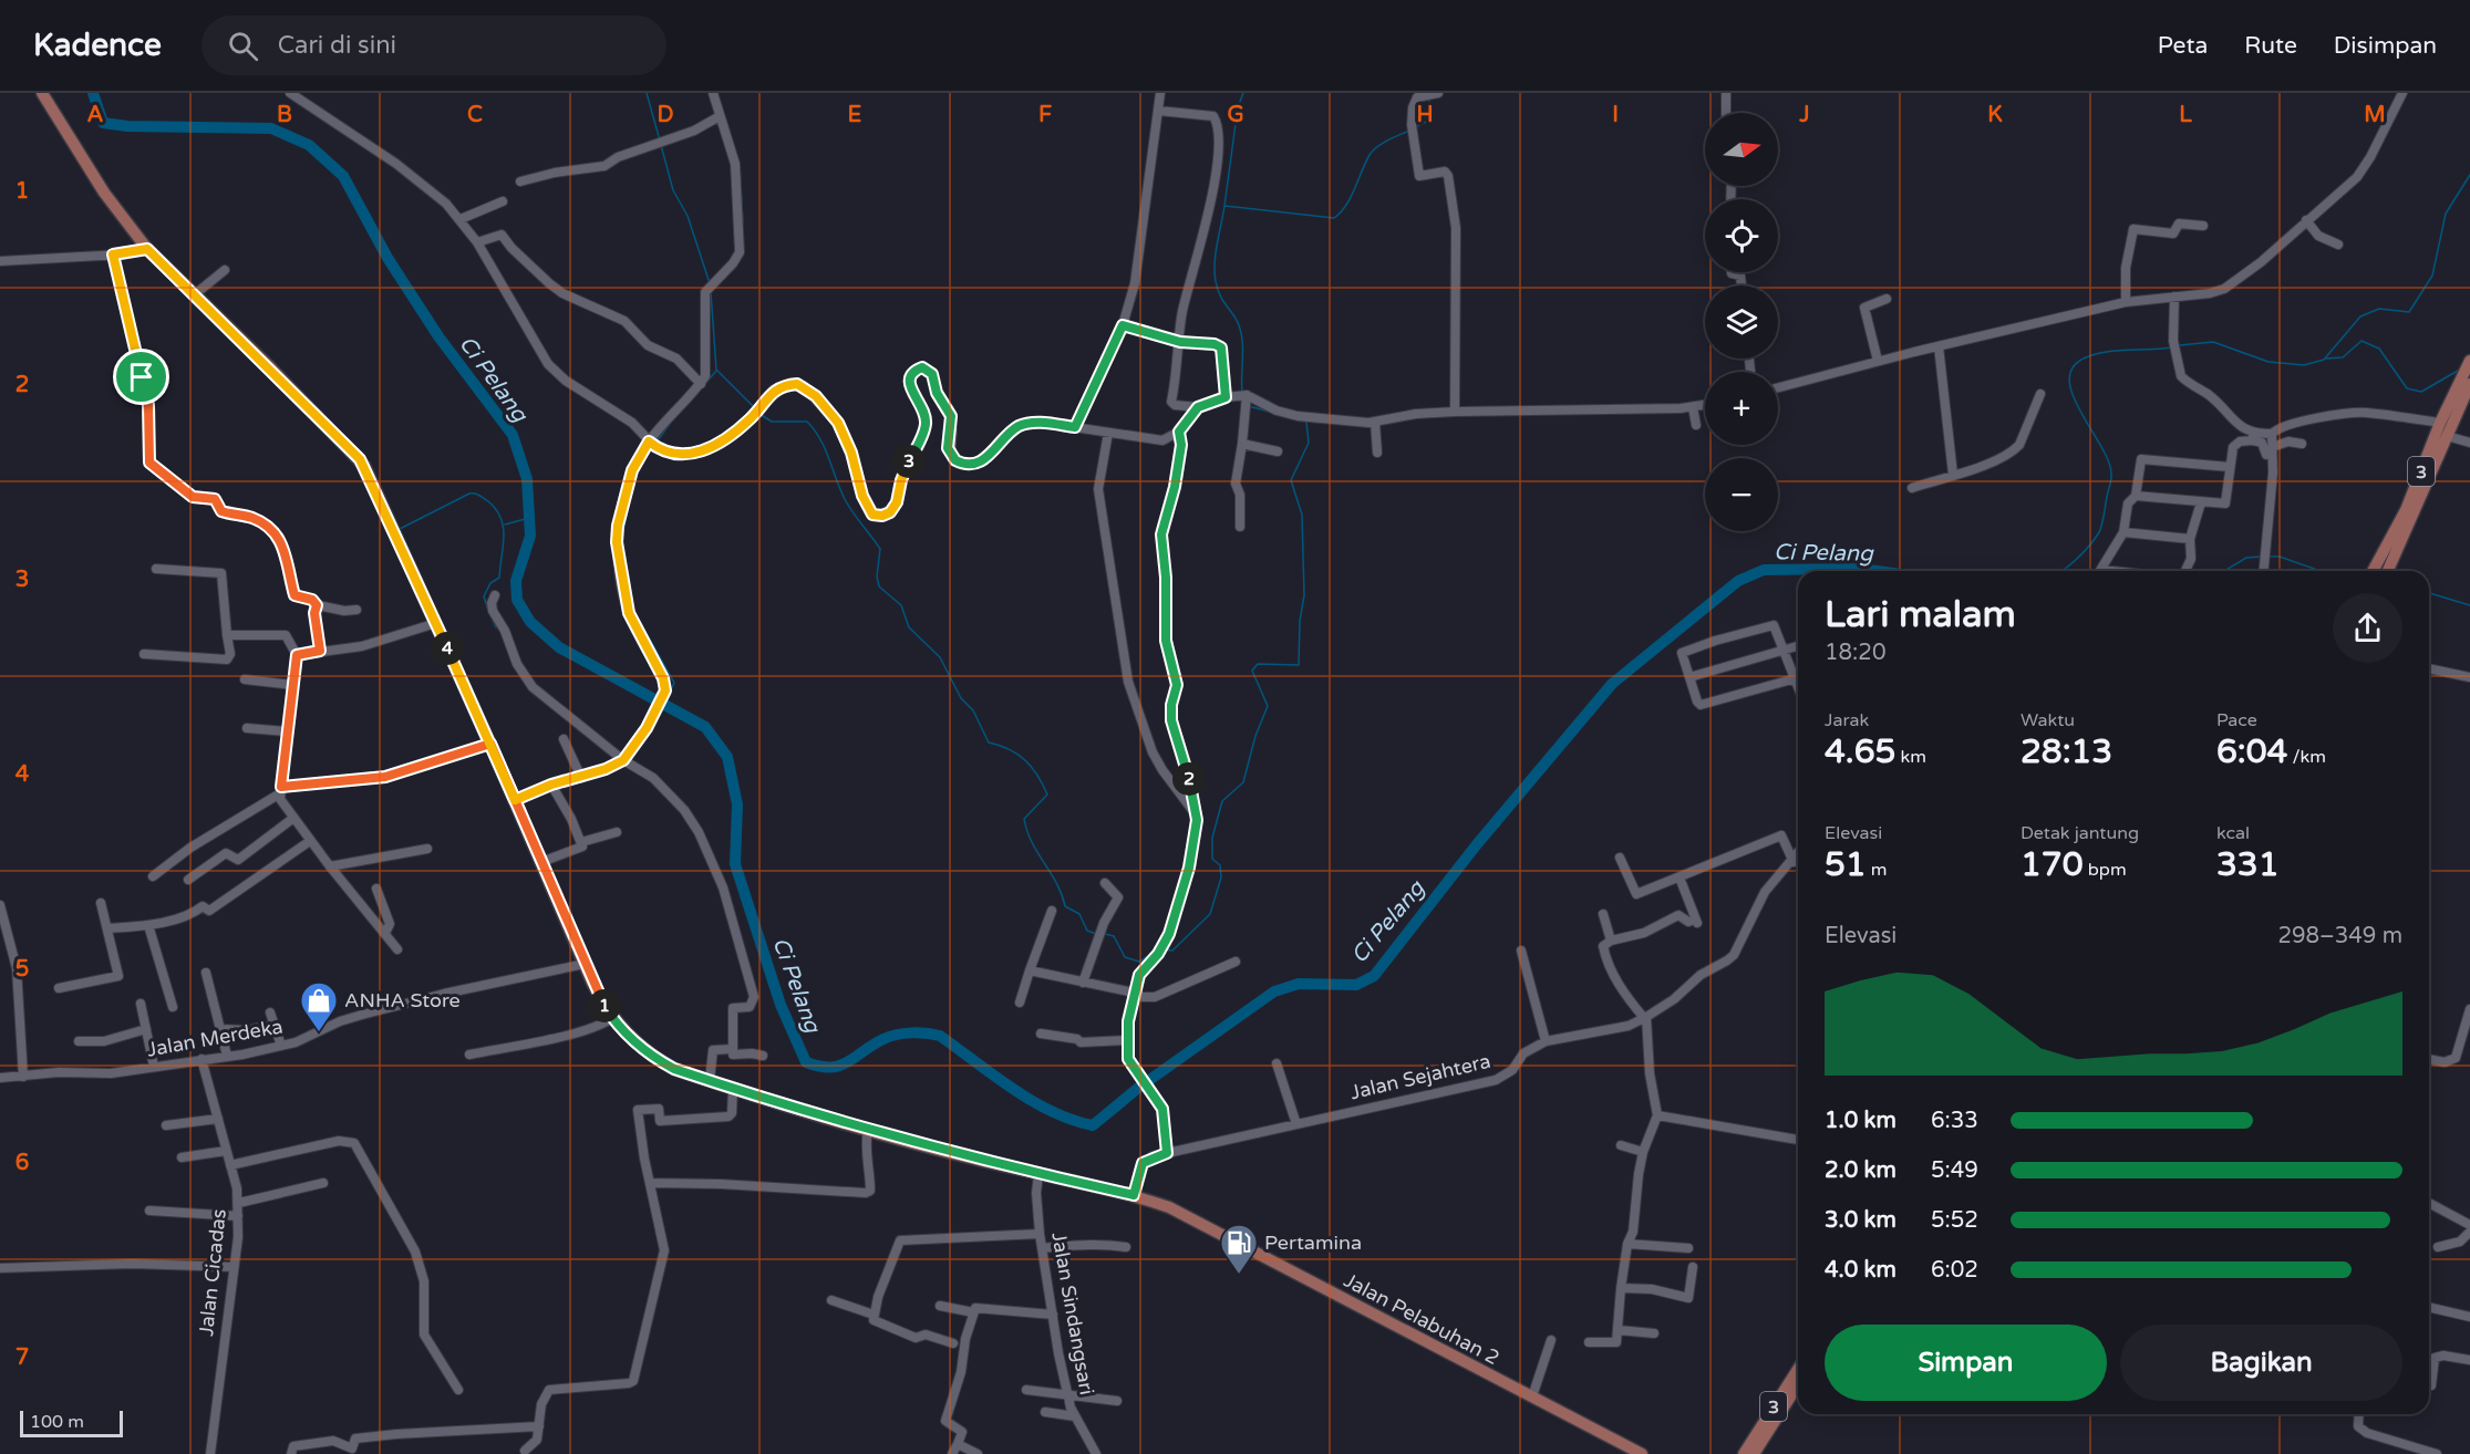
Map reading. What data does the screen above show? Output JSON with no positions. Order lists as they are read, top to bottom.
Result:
{
  "streets": {
    "main road": ["3", "Jalan Pelabuhan 2"],
    "street": [
      "Jalan Merdeka",
      "Jalan Sejahtera",
      "Jalan Cicadas",
      "Jalan Sindangsari"
    ]
  },
  "crossings": [
    ["Jalan Merdeka", "Jalan Cicadas"],
    ["Jalan Merdeka", "Jalan Pelabuhan 2"],
    ["Jalan Sejahtera", "Jalan Pelabuhan 2"],
    ["Jalan Sindangsari", "Jalan Pelabuhan 2"]
  ],
  "water": ["Ci Pelang"],
  "places": {
    "shop": ["ANHA Store"],
    "fuel station": ["Pertamina"]
  },
  "scale_bar": "100 m",
  "north": "right",
  "page": {
    "header": "Kadence",
    "search": "Cari di sini",
    "nav": ["Peta", "Rute", "Disimpan"],
    "map_buttons": ["+", "−"],
    "pins": [
      "3",
      "4",
      "2",
      "1"
    ],
    "heading": ["Lari malam", "18:20"],
    "stats": [
      ["Jarak", "4.65 km"],
      ["Waktu", "28:13"],
      ["Pace", "6:04 /km"],
      ["Elevasi", "51 m"],
      ["Detak jantung", "170 bpm"],
      ["kcal", "331"]
    ],
    "chart": ["Elevasi", "298–349 m"],
    "list": [
      {
        "name": "1.0 km",
        "note": "6:33"
      },
      {
        "name": "2.0 km",
        "note": "5:49"
      },
      {
        "name": "3.0 km",
        "note": "5:52"
      },
      {
        "name": "4.0 km",
        "note": "6:02"
      }
    ],
    "buttons": ["Simpan", "Bagikan"],
    "scale": "100 m"
  },
  "grid": {
    "columns": [
      "A",
      "B",
      "C",
      "D",
      "E",
      "F",
      "G",
      "H",
      "I",
      "J",
      "K",
      "L",
      "M"
    ],
    "rows": [
      "1",
      "2",
      "3",
      "4",
      "5",
      "6",
      "7"
    ]
  }
}
